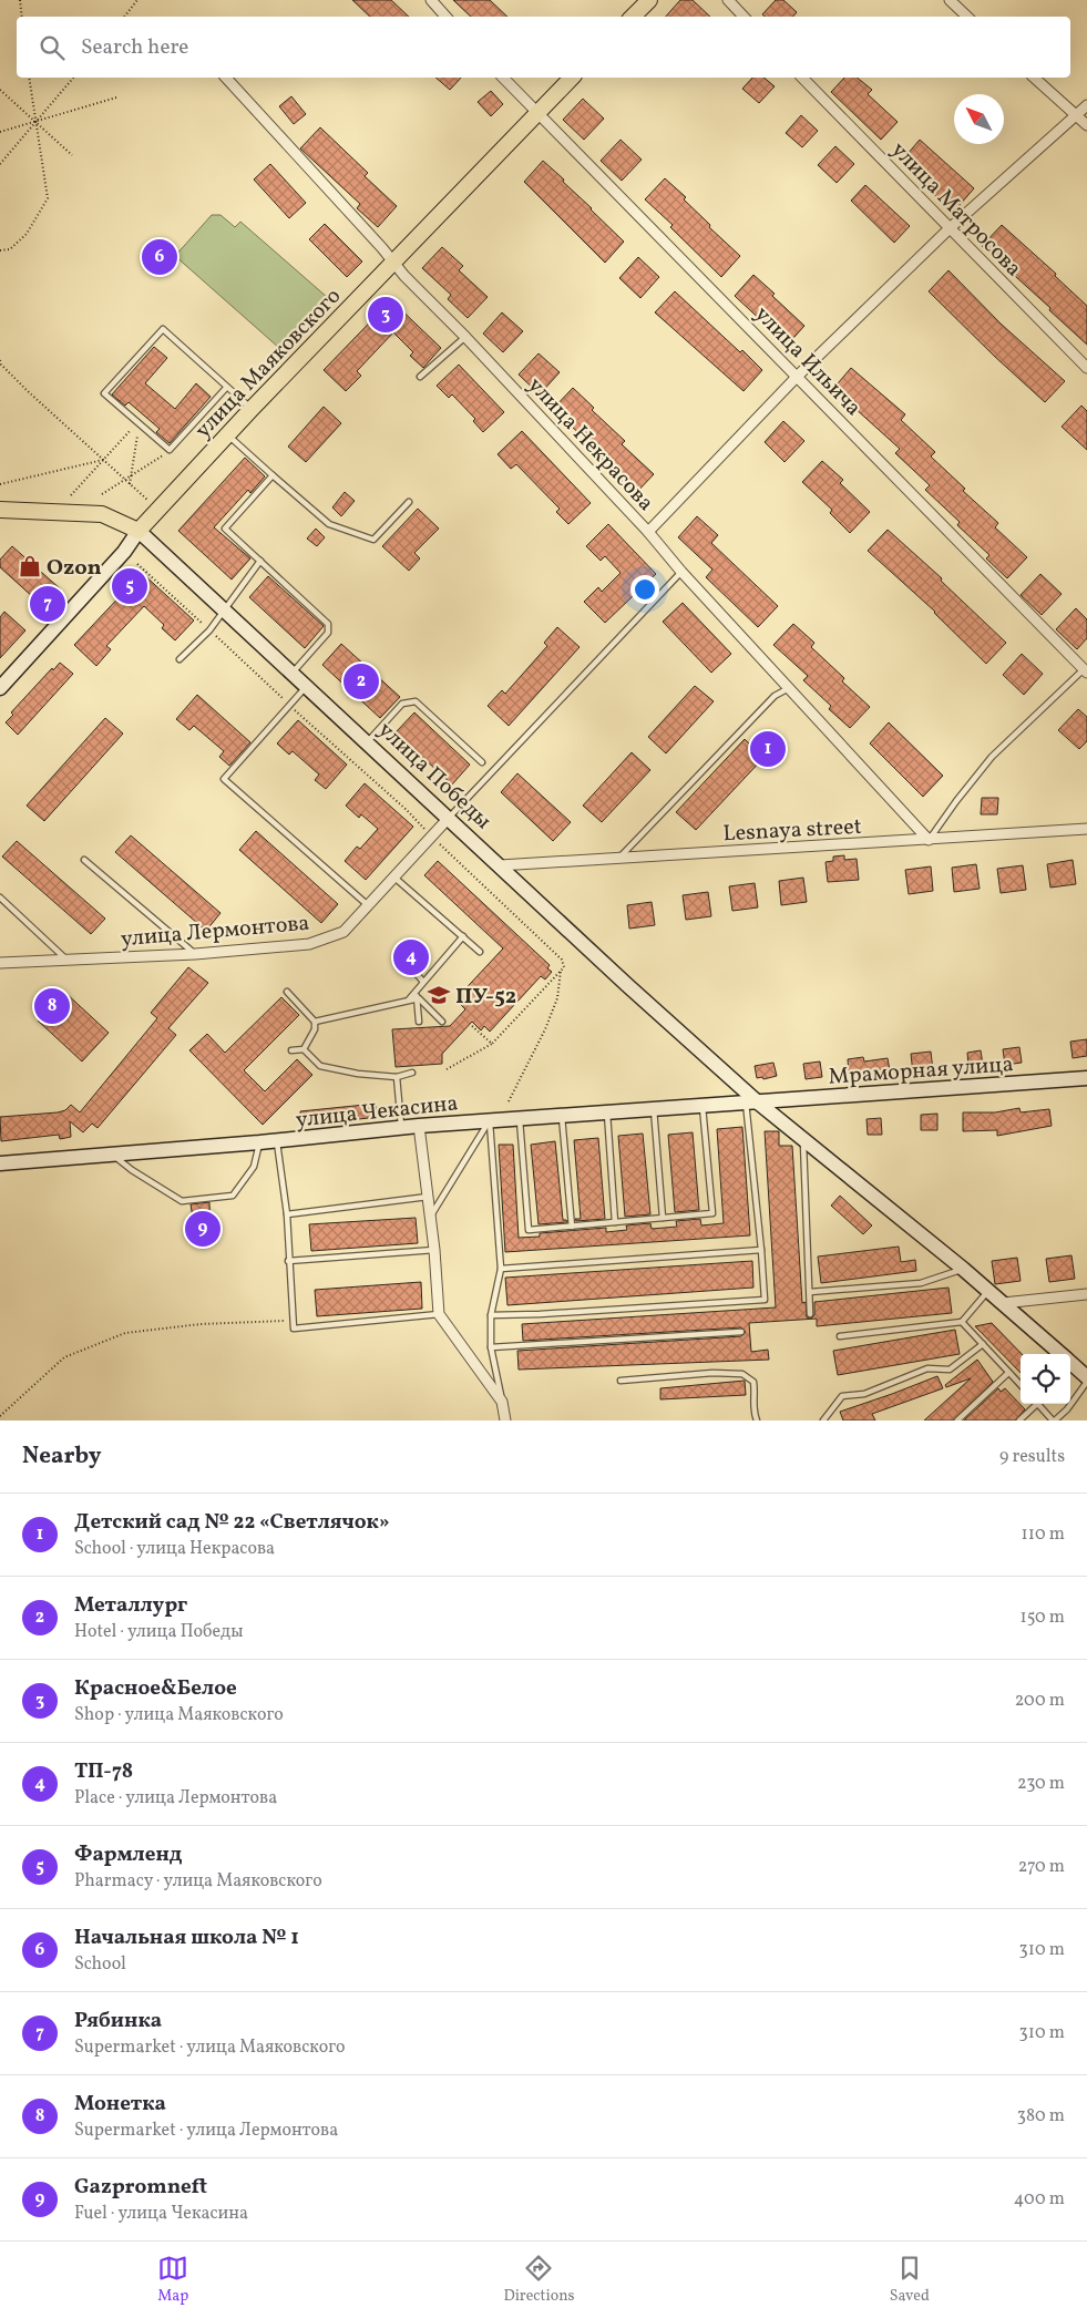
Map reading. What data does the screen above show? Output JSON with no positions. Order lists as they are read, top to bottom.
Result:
{
  "streets": {
    "main road": ["улица Маяковского", "улица Победы"],
    "street": [
      "улица Матросова",
      "улица Ильича",
      "улица Некрасова",
      "Lesnaya street",
      "улица Лермонтова",
      "Мраморная улица",
      "улица Чекасина"
    ]
  },
  "crossings": [
    ["улица Ильича", "улица Маяковского"],
    ["улица Маяковского", "улица Некрасова"],
    ["улица Маяковского", "улица Победы"],
    ["улица Некрасова", "Lesnaya street"],
    ["улица Победы", "Lesnaya street"],
    ["улица Победы", "улица Лермонтова"],
    ["улица Победы", "Мраморная улица"],
    ["улица Победы", "улица Чекасина"],
    ["Мраморная улица", "улица Чекасина"]
  ],
  "places": {
    "shop": ["Ozon"],
    "school or university": ["ПУ-52"]
  },
  "north": "top left",
  "page": {
    "search": "Search here",
    "pins": [
      "6",
      "3",
      "5",
      "7",
      "2",
      "1",
      "4",
      "8",
      "9"
    ],
    "heading": ["Nearby", "9 results"],
    "list": [
      {
        "mark": "1",
        "name": "Детский сад № 22 «Светлячок»",
        "note": "School · улица Некрасова",
        "value": "110 m"
      },
      {
        "mark": "2",
        "name": "Металлург",
        "note": "Hotel · улица Победы",
        "value": "150 m"
      },
      {
        "mark": "3",
        "name": "Красное&Белое",
        "note": "Shop · улица Маяковского",
        "value": "200 m"
      },
      {
        "mark": "4",
        "name": "ТП-78",
        "note": "Place · улица Лермонтова",
        "value": "230 m"
      },
      {
        "mark": "5",
        "name": "Фармленд",
        "note": "Pharmacy · улица Маяковского",
        "value": "270 m"
      },
      {
        "mark": "6",
        "name": "Начальная школа № 1",
        "note": "School",
        "value": "310 m"
      },
      {
        "mark": "7",
        "name": "Рябинка",
        "note": "Supermarket · улица Маяковского",
        "value": "310 m"
      },
      {
        "mark": "8",
        "name": "Монетка",
        "note": "Supermarket · улица Лермонтова",
        "value": "380 m"
      },
      {
        "mark": "9",
        "name": "Gazpromneft",
        "note": "Fuel · улица Чекасина",
        "value": "400 m"
      }
    ],
    "nav": ["Map", "Directions", "Saved"]
  }
}
